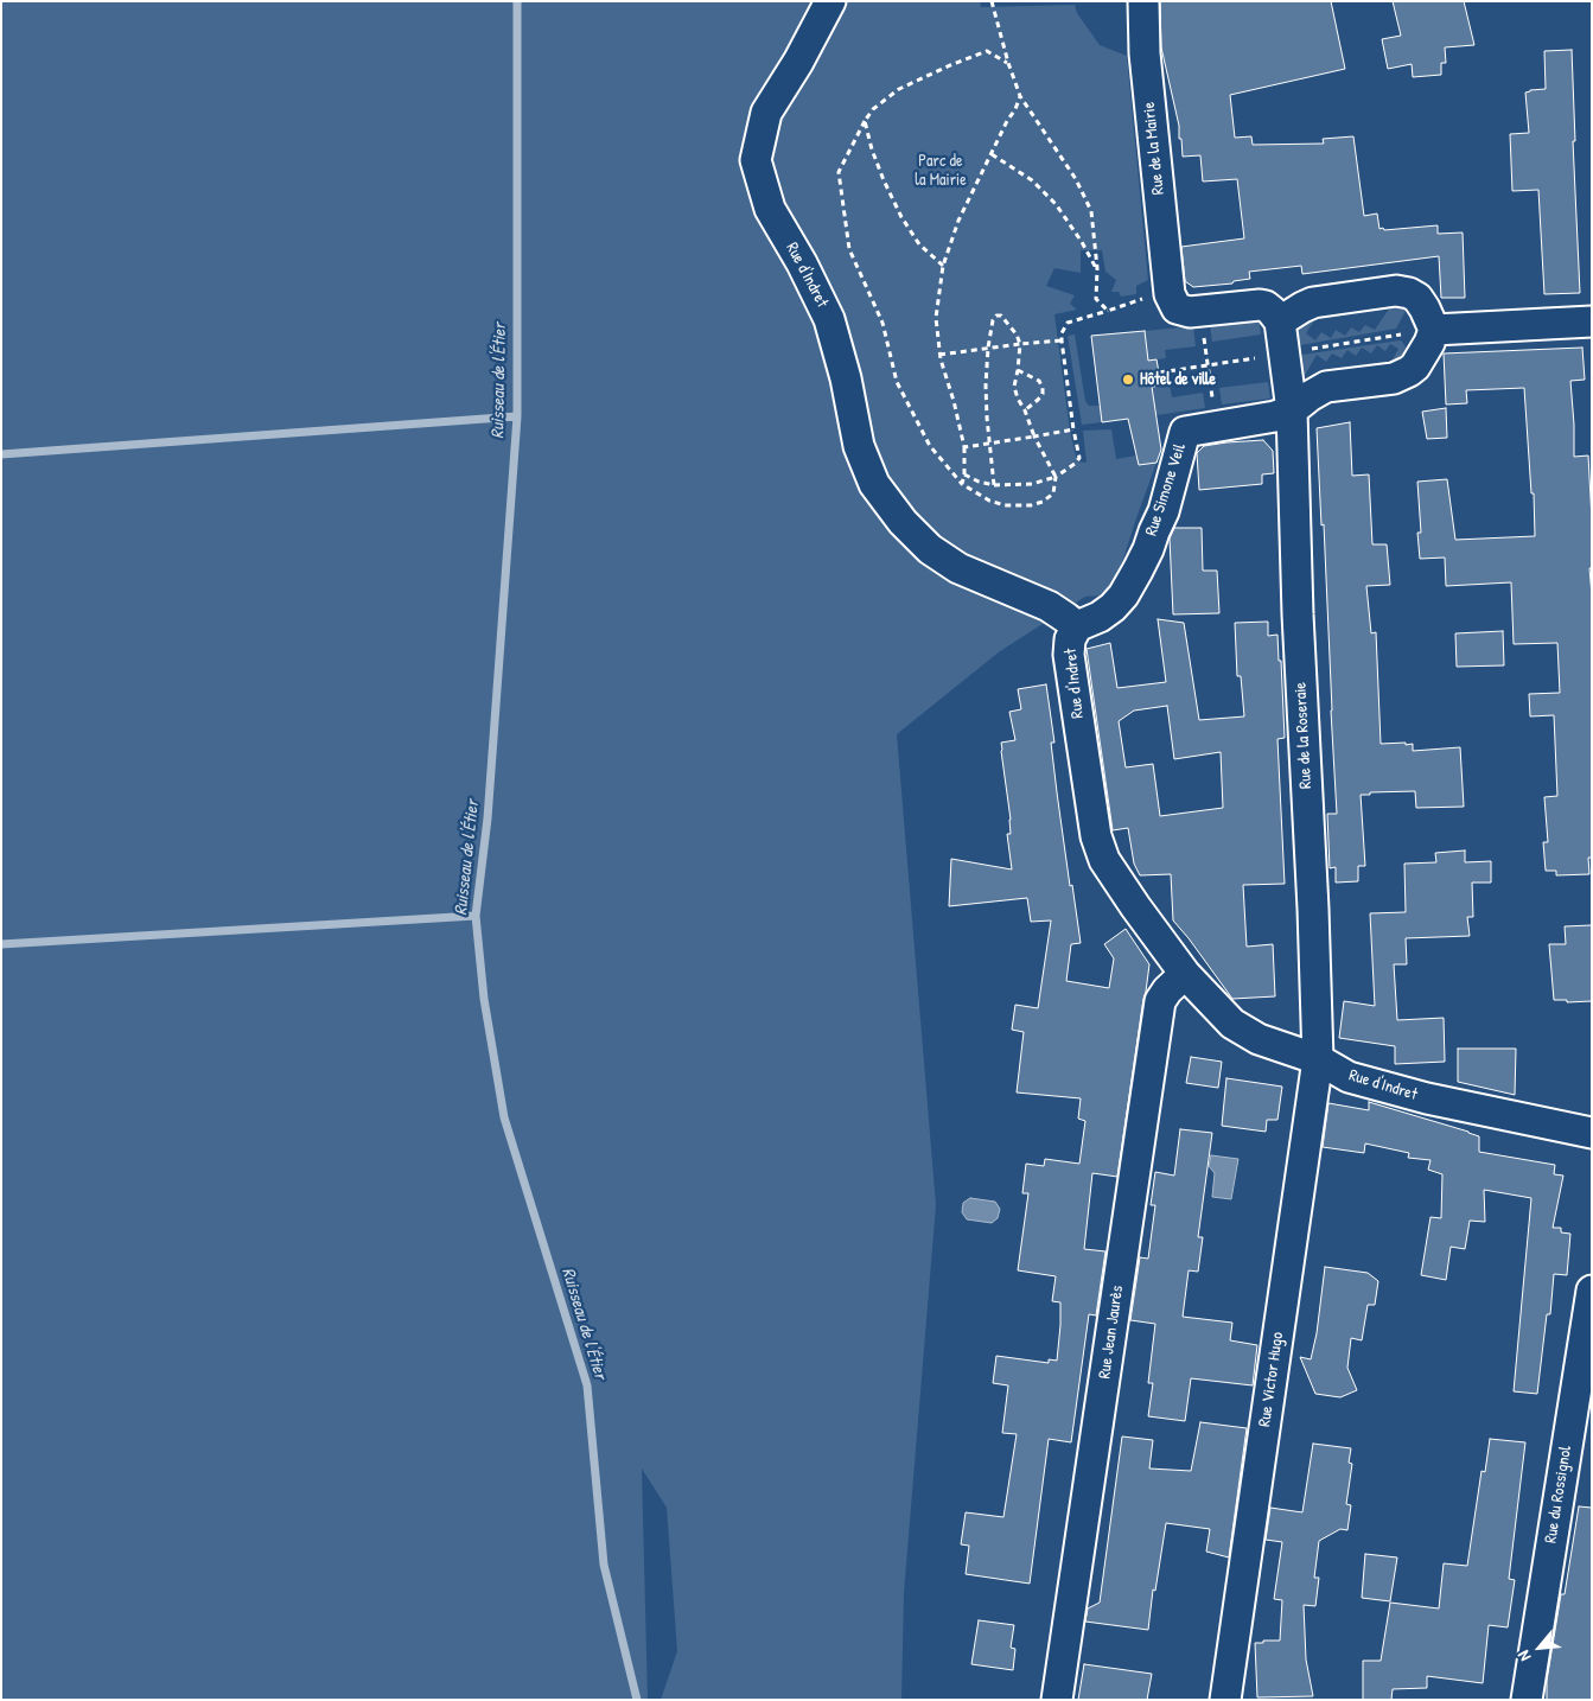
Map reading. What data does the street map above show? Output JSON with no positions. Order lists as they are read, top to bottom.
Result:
{
  "streets": {
    "street": [
      "Rue de la Mairie",
      "Rue d'Indret",
      "Rue Simone Veil",
      "Rue de la Roseraie",
      "Rue Jean Jaurès",
      "Rue Victor Hugo",
      "Rue du Rossignol"
    ]
  },
  "crossings": [
    ["Rue d'Indret", "Rue Simone Veil"],
    ["Rue d'Indret", "Rue de la Roseraie"],
    ["Rue d'Indret", "Rue Jean Jaurès"],
    ["Rue d'Indret", "Rue Victor Hugo"],
    ["Rue Simone Veil", "Rue de la Roseraie"],
    ["Rue de la Roseraie", "Rue Victor Hugo"]
  ],
  "water": ["Ruisseau de l'Étier"],
  "parks": ["Parc de la Mairie"],
  "places": ["Hôtel de ville"],
  "north": "bottom left"
}
